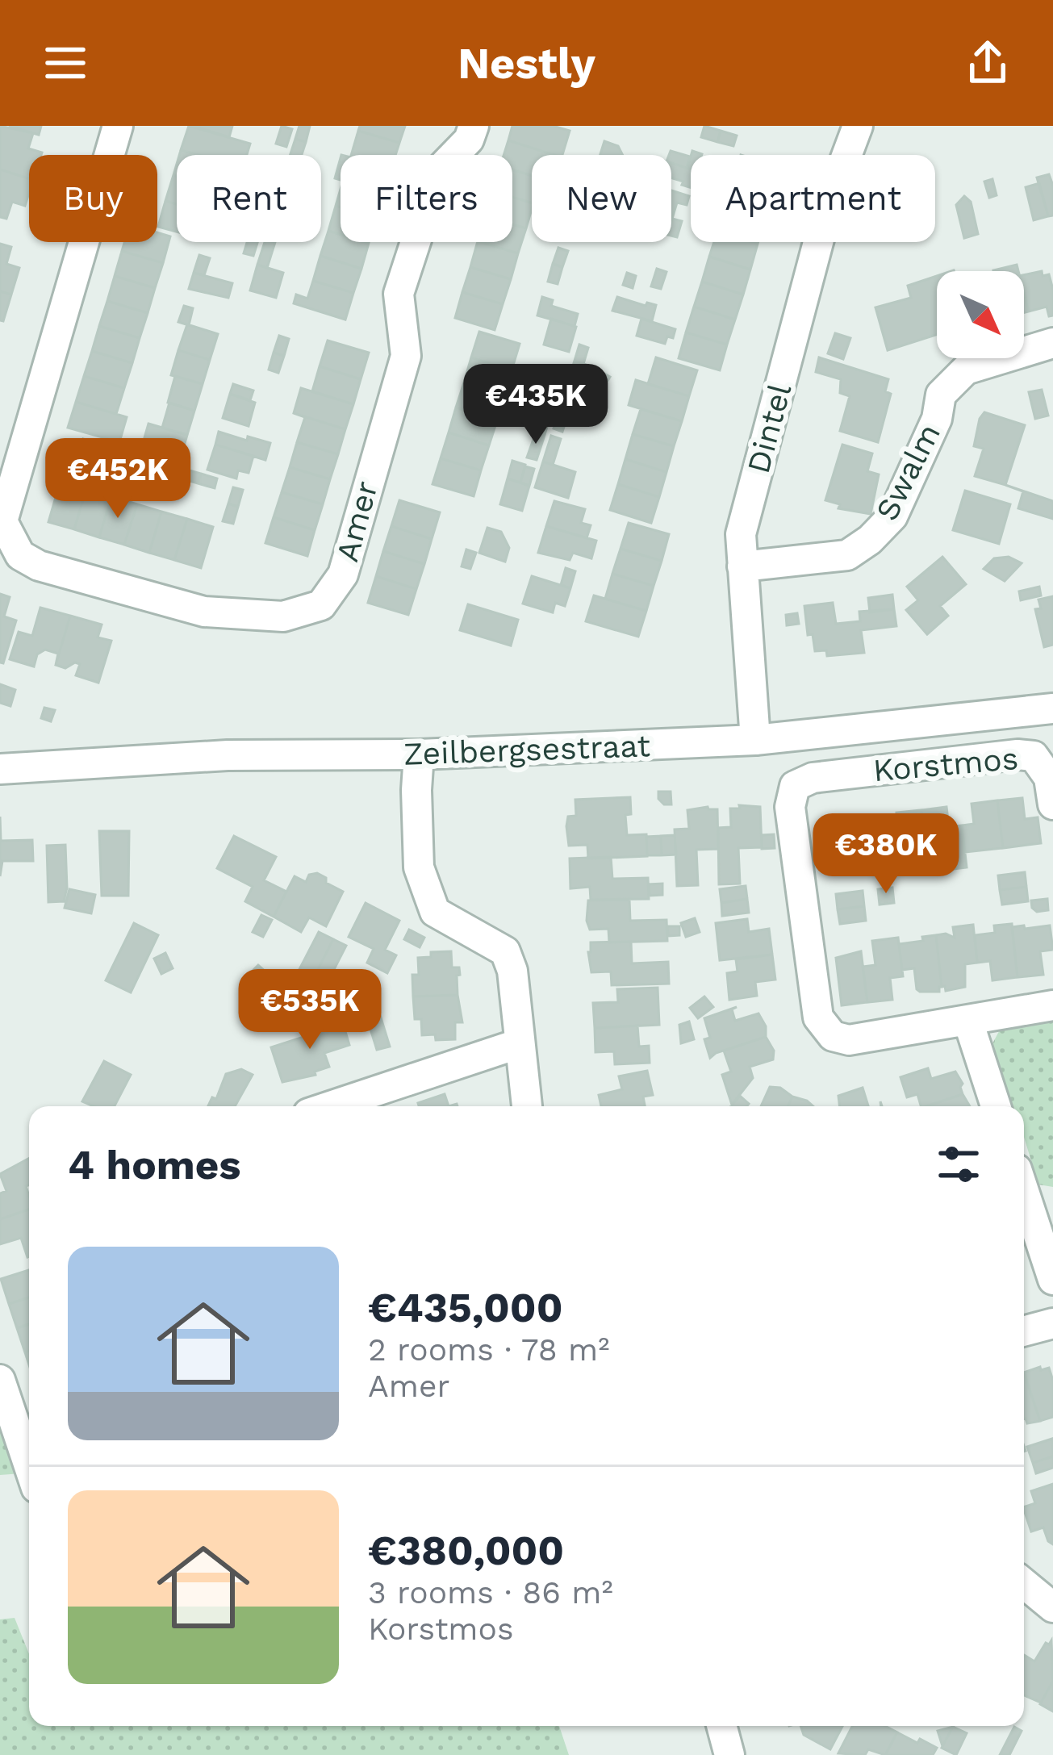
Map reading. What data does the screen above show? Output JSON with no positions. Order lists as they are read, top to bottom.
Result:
{
  "streets": {
    "street": [
      "Dintel",
      "Swalm",
      "Amer",
      "Zeilbergsestraat",
      "Korstmos"
    ]
  },
  "crossings": [
    ["Dintel", "Swalm"],
    ["Dintel", "Zeilbergsestraat"]
  ],
  "north": "bottom right",
  "page": {
    "header": "Nestly",
    "chip": [
      "Buy",
      "Rent",
      "Filters",
      "New",
      "Apartment"
    ],
    "price": [
      "€435K",
      "€452K",
      "€380K",
      "€535K"
    ],
    "heading": "4 homes",
    "list": [
      {
        "name": "€435,000",
        "note": "2 rooms · 78 m² · Amer"
      },
      {
        "name": "€380,000",
        "note": "3 rooms · 86 m² · Korstmos"
      }
    ]
  }
}
